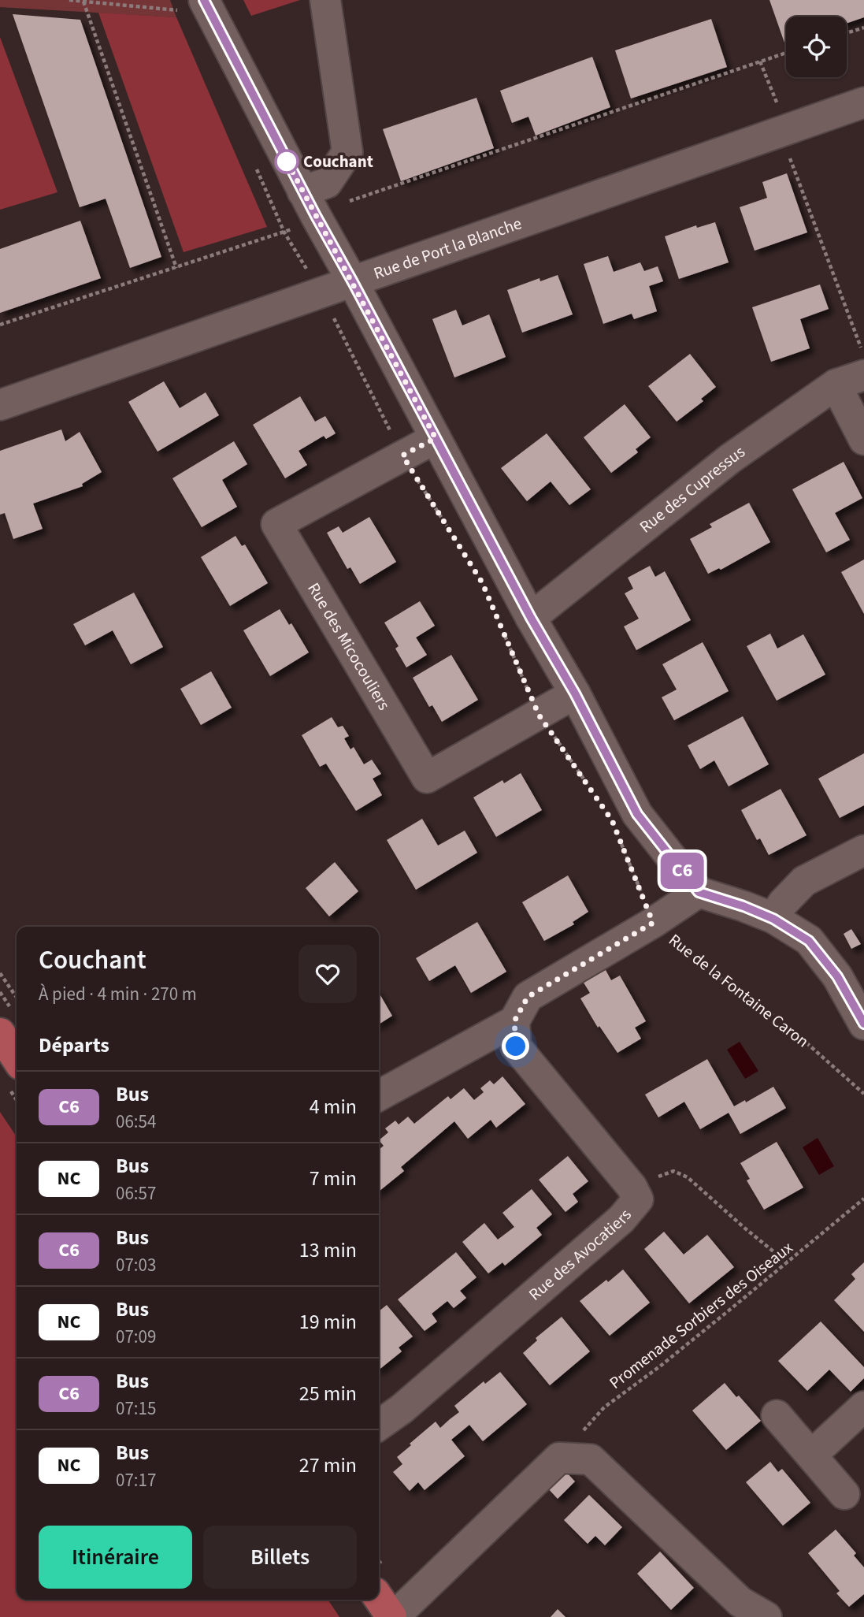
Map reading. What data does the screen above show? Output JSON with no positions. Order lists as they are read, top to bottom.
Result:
{
  "streets": {
    "street": [
      "Rue de Port la Blanche",
      "Rue des Cupressus",
      "Rue des Micocouliers",
      "Rue des Avocatiers"
    ],
    "path": ["Rue de la Fontaine Caron", "Promenade Sorbiers des Oiseaux"]
  },
  "places": ["Couchant"],
  "lines": ["bus line C6"],
  "page": {
    "on_map": "C6",
    "heading": [
      ["Couchant", "À pied · 4 min · 270 m"],
      "Départs"
    ],
    "list": [
      {
        "mark": "C6",
        "name": "Bus",
        "note": "06:54",
        "value": "4 min"
      },
      {
        "mark": "NC",
        "name": "Bus",
        "note": "06:57",
        "value": "7 min"
      },
      {
        "mark": "C6",
        "name": "Bus",
        "note": "07:03",
        "value": "13 min"
      },
      {
        "mark": "NC",
        "name": "Bus",
        "note": "07:09",
        "value": "19 min"
      },
      {
        "mark": "C6",
        "name": "Bus",
        "note": "07:15",
        "value": "25 min"
      },
      {
        "mark": "NC",
        "name": "Bus",
        "note": "07:17",
        "value": "27 min"
      }
    ],
    "buttons": ["Itinéraire", "Billets"]
  }
}
